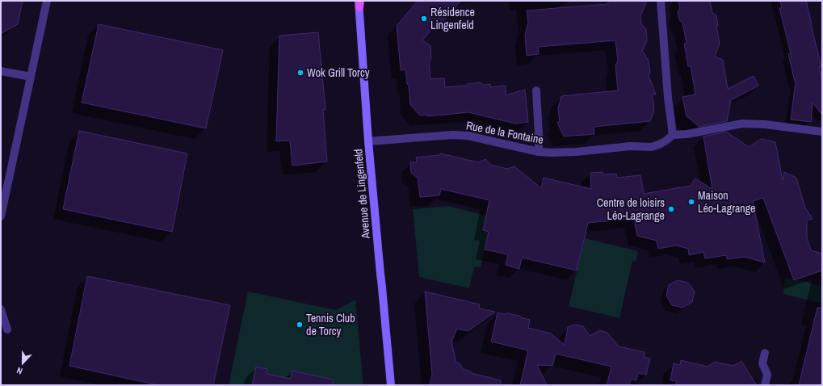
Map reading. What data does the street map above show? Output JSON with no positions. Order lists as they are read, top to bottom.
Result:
{
  "streets": {
    "street": ["Rue de la Fontaine", "Avenue de Lingenfeld"]
  },
  "crossings": [
    ["Rue de la Fontaine", "Avenue de Lingenfeld"]
  ],
  "places": [
    "Résidence Lingenfeld",
    "Wok Grill Torcy",
    "Maison Léo-Lagrange",
    "Centre de loisirs Léo-Lagrange",
    "Tennis Club de Torcy"
  ],
  "north": "bottom"
}
